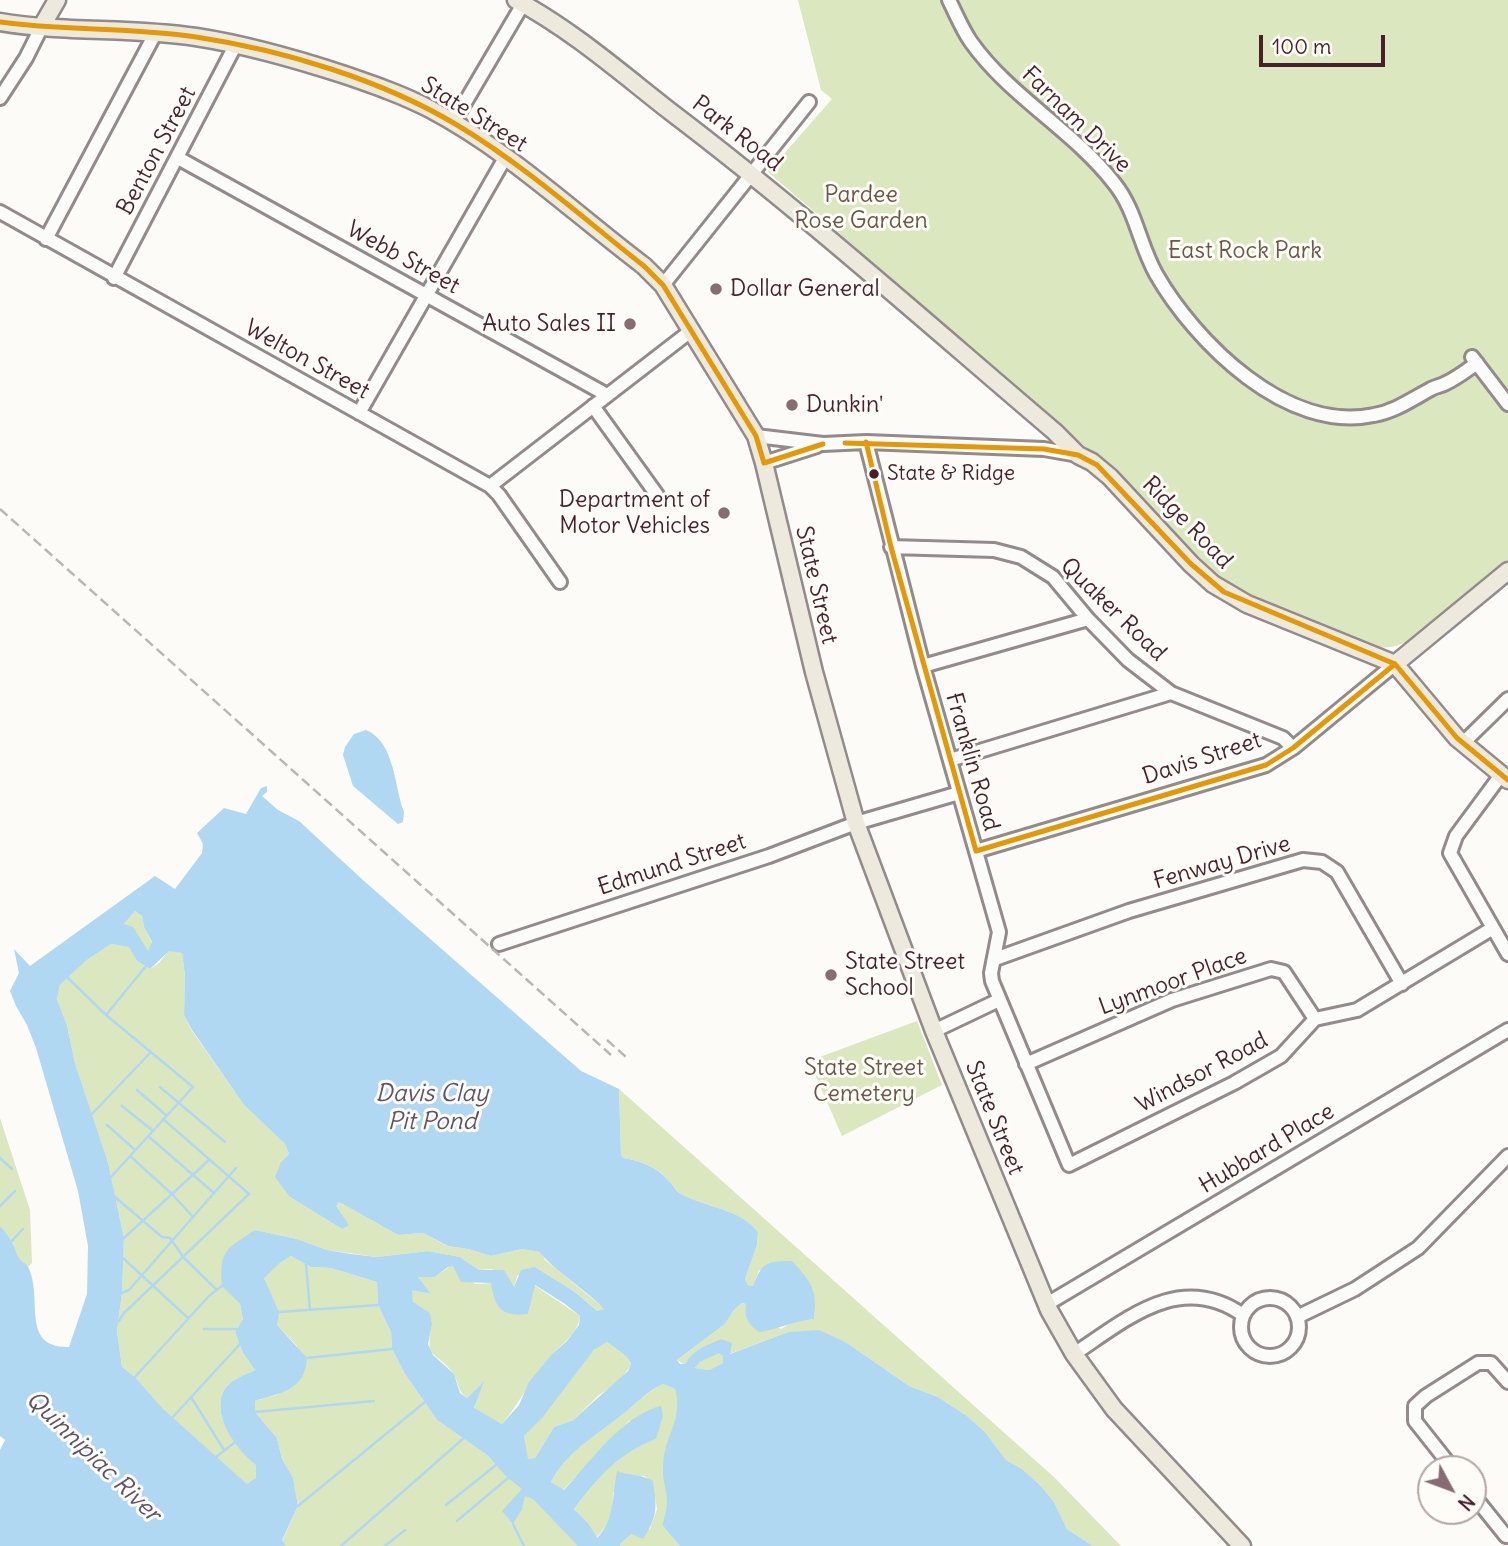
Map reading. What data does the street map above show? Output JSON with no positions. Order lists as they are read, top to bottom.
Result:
{
  "streets": {
    "main road": [
      "State Street",
      "Park Road",
      "Ridge Road",
      "Davis Street"
    ],
    "street": [
      "Farnam Drive",
      "Benton Street",
      "Webb Street",
      "Welton Street",
      "Quaker Road",
      "Franklin Road",
      "Fenway Drive",
      "Edmund Street",
      "Lynmoor Place",
      "Windsor Road",
      "Hubbard Place"
    ]
  },
  "crossings": [
    ["State Street", "Benton Street"],
    ["State Street", "Ridge Road"],
    ["State Street", "Edmund Street"],
    ["State Street", "Hubbard Place"],
    ["Park Road", "Ridge Road"],
    ["Benton Street", "Webb Street"],
    ["Benton Street", "Welton Street"],
    ["Ridge Road", "Davis Street"],
    ["Ridge Road", "Franklin Road"],
    ["Quaker Road", "Davis Street"],
    ["Quaker Road", "Franklin Road"],
    ["Davis Street", "Franklin Road"],
    ["Franklin Road", "Fenway Drive"],
    ["Franklin Road", "Edmund Street"],
    ["Franklin Road", "Lynmoor Place"],
    ["Franklin Road", "Windsor Road"],
    ["Lynmoor Place", "Windsor Road"]
  ],
  "water": ["Davis Clay Pit Pond", "Quinnipiac River"],
  "parks": ["Pardee Rose Garden", "East Rock Park", "State Street Cemetery"],
  "places": [
    "Dollar General",
    "Auto Sales II",
    "Dunkin'",
    "State & Ridge",
    "Department of Motor Vehicles",
    "State Street School"
  ],
  "scale_bar": "100 m",
  "north": "bottom right"
}
